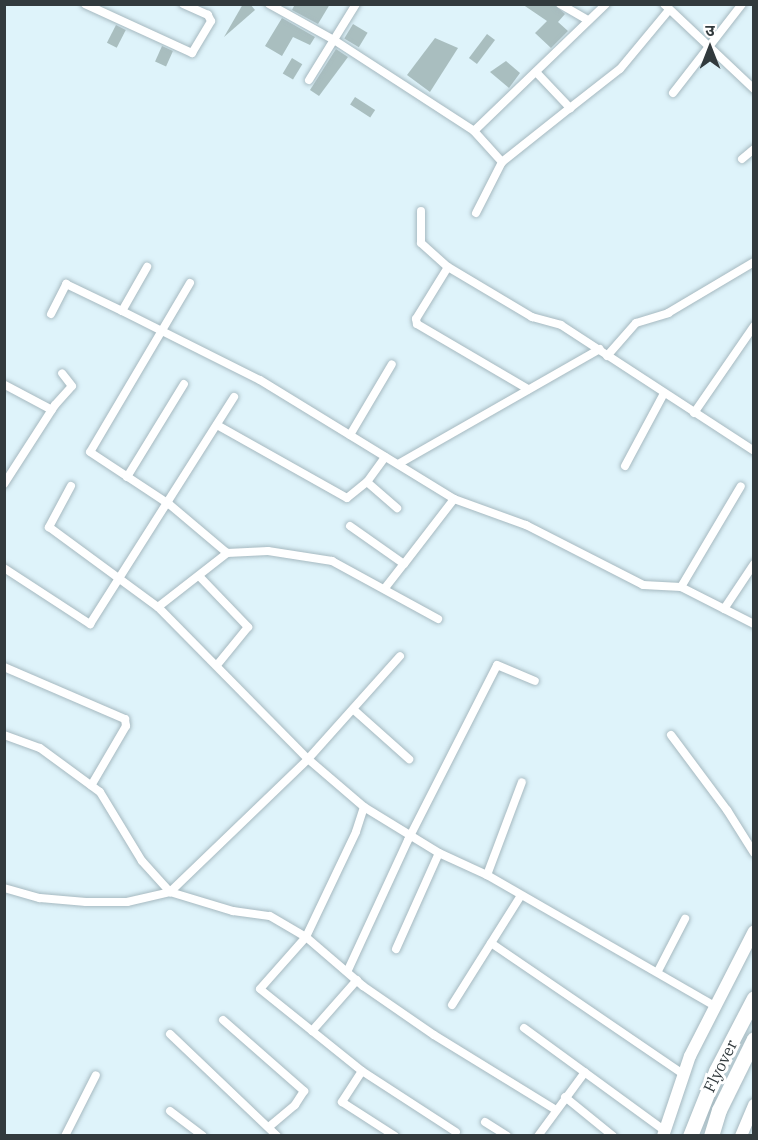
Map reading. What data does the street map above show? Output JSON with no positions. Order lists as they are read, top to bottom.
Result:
{
  "streets": {
    "highway": ["Flyover"]
  },
  "north": "top"
}
